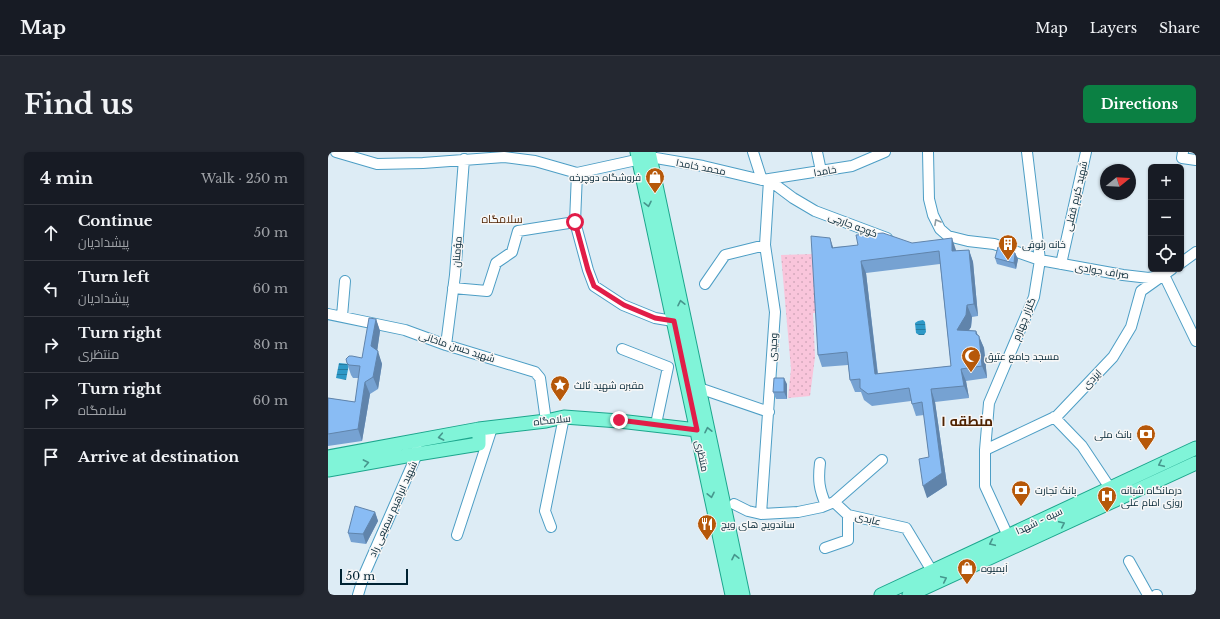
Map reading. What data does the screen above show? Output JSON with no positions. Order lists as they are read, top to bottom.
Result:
{
  "streets": {
    "main road": ["سلامگاه", "منتظری", "سپه - شهدا"],
    "street": [
      "محمد خامدا",
      "خامدا",
      "شهید کریم قفلی",
      "کوچه جارچی",
      "مؤمنان",
      "صراف جوادی",
      "گلزار چهارم",
      "شهید حسن ماخانی",
      "وحیدی",
      "ایزدی",
      "شهید ابراهیم سمیعی راد",
      "عابدی"
    ]
  },
  "crossings": [
    ["محمد خامدا", "خامدا"],
    ["محمد خامدا", "کوچه جارچی"],
    ["محمد خامدا", "وحیدی"],
    ["محمد خامدا", "منتظری"],
    ["خامدا", "کوچه جارچی"],
    ["خامدا", "وحیدی"],
    ["شهید کریم قفلی", "صراف جوادی"],
    ["کوچه جارچی", "وحیدی"],
    ["مؤمنان", "شهید حسن ماخانی"],
    ["صراف جوادی", "گلزار چهارم"],
    ["گلزار چهارم", "ایزدی"],
    ["گلزار چهارم", "سپه - شهدا"],
    ["شهید حسن ماخانی", "سلامگاه"],
    ["سلامگاه", "منتظری"],
    ["عابدی", "سپه - شهدا"]
  ],
  "districts": ["سلامگاه", "منطقه ۱"],
  "places": {
    "shop": ["فروشگاه دوچرخه", "آبمیوه"],
    "building": ["خانه رئوفی"],
    "mosque": ["مسجد جامع عتیق"],
    "place": ["مقبره شهید ثالث"],
    "bank": ["بانک ملی", "بانک تجارت"],
    "hospital": ["درمانگاه شبانه روزی امام علی"],
    "restaurant": ["ساندویچ های ویچ"]
  },
  "scale_bar": "50 m",
  "north": "right",
  "page": {
    "header": "Map",
    "nav": ["Map", "Layers", "Share"],
    "buttons": "Directions",
    "title": "Find us",
    "heading": ["4 min", "Walk · 250 m"],
    "map_buttons": ["+", "−"],
    "list": [
      ["Continue", "پیشدادیان", "50 m"],
      ["Turn left", "پیشدادیان", "60 m"],
      ["Turn right", "منتظری", "80 m"],
      ["Turn right", "سلامگاه", "60 m"],
      "Arrive at destination"
    ],
    "scale": "50 m"
  }
}
